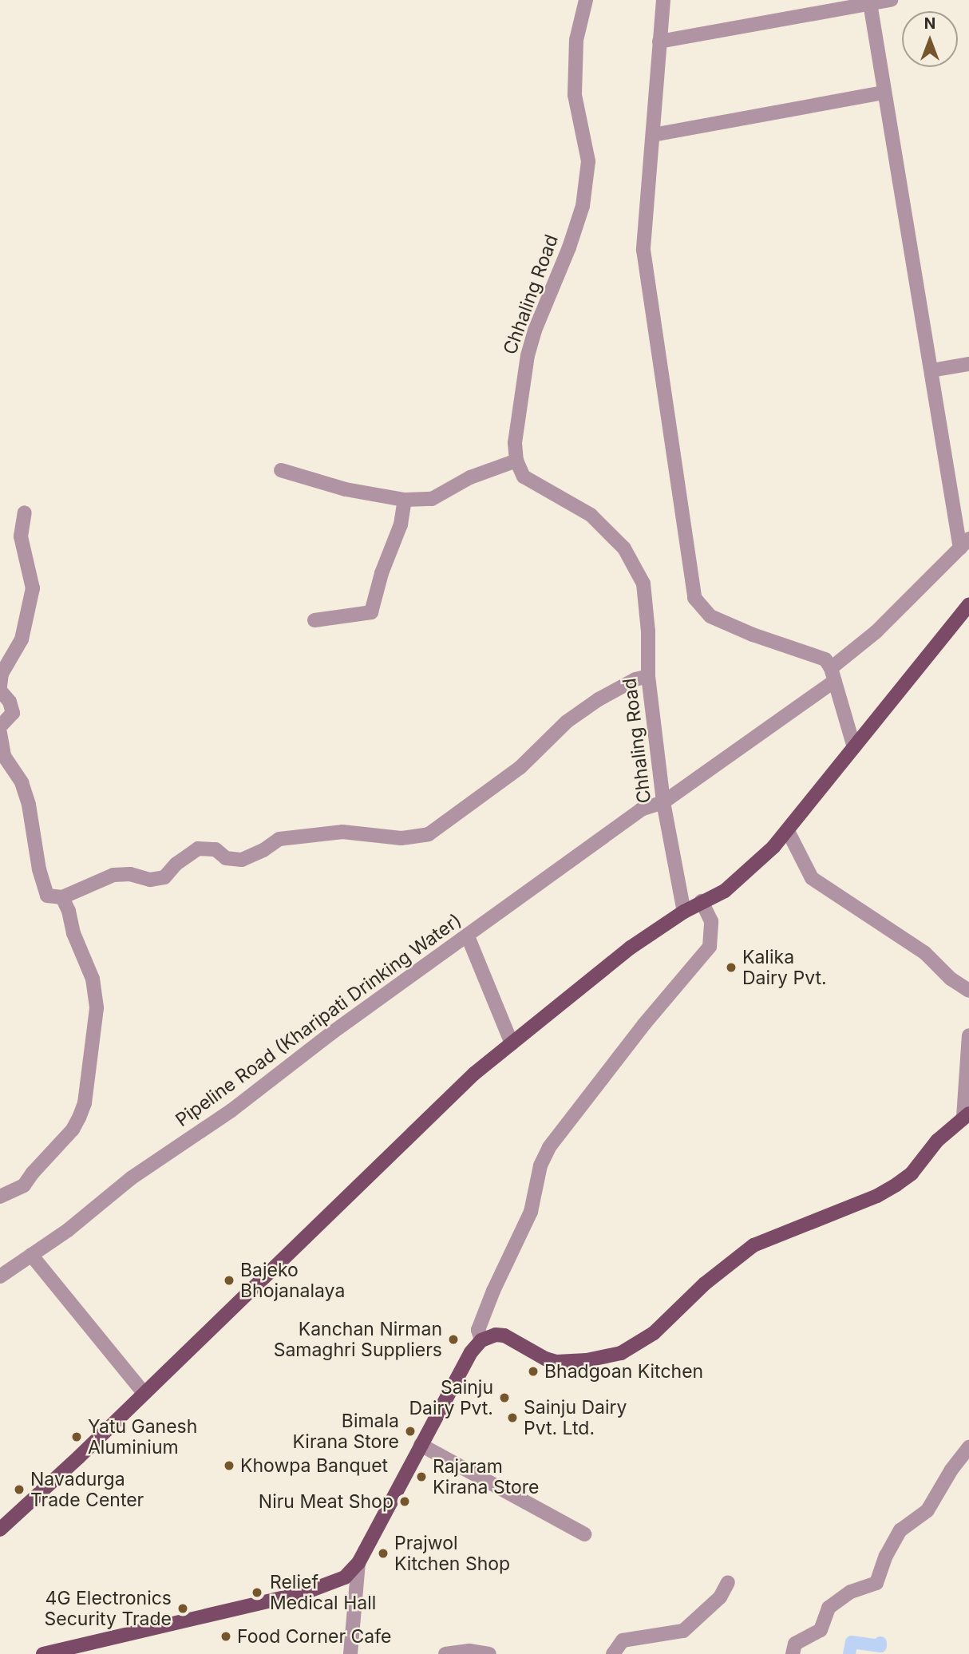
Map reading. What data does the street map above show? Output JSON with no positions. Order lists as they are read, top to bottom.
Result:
{
  "streets": {
    "street": ["Chhaling Road", "Pipeline Road (Kharipati Drinking Water)"]
  },
  "crossings": [
    ["Chhaling Road", "Pipeline Road (Kharipati Drinking Water)"]
  ],
  "places": [
    "Kalika Dairy Pvt.",
    "Bajeko Bhojanalaya",
    "Kanchan Nirman Samaghri Suppliers",
    "Bhadgoan Kitchen",
    "Sainju Dairy Pvt.",
    "Sainju Dairy Pvt. Ltd.",
    "Bimala Kirana Store",
    "Yatu Ganesh Aluminium",
    "Khowpa Banquet",
    "Rajaram Kirana Store",
    "Navadurga Trade Center",
    "Niru Meat Shop",
    "Prajwol Kitchen Shop",
    "Relief Medical Hall",
    "4G Electronics Security Trade",
    "Food Corner Cafe"
  ],
  "north": "top"
}
